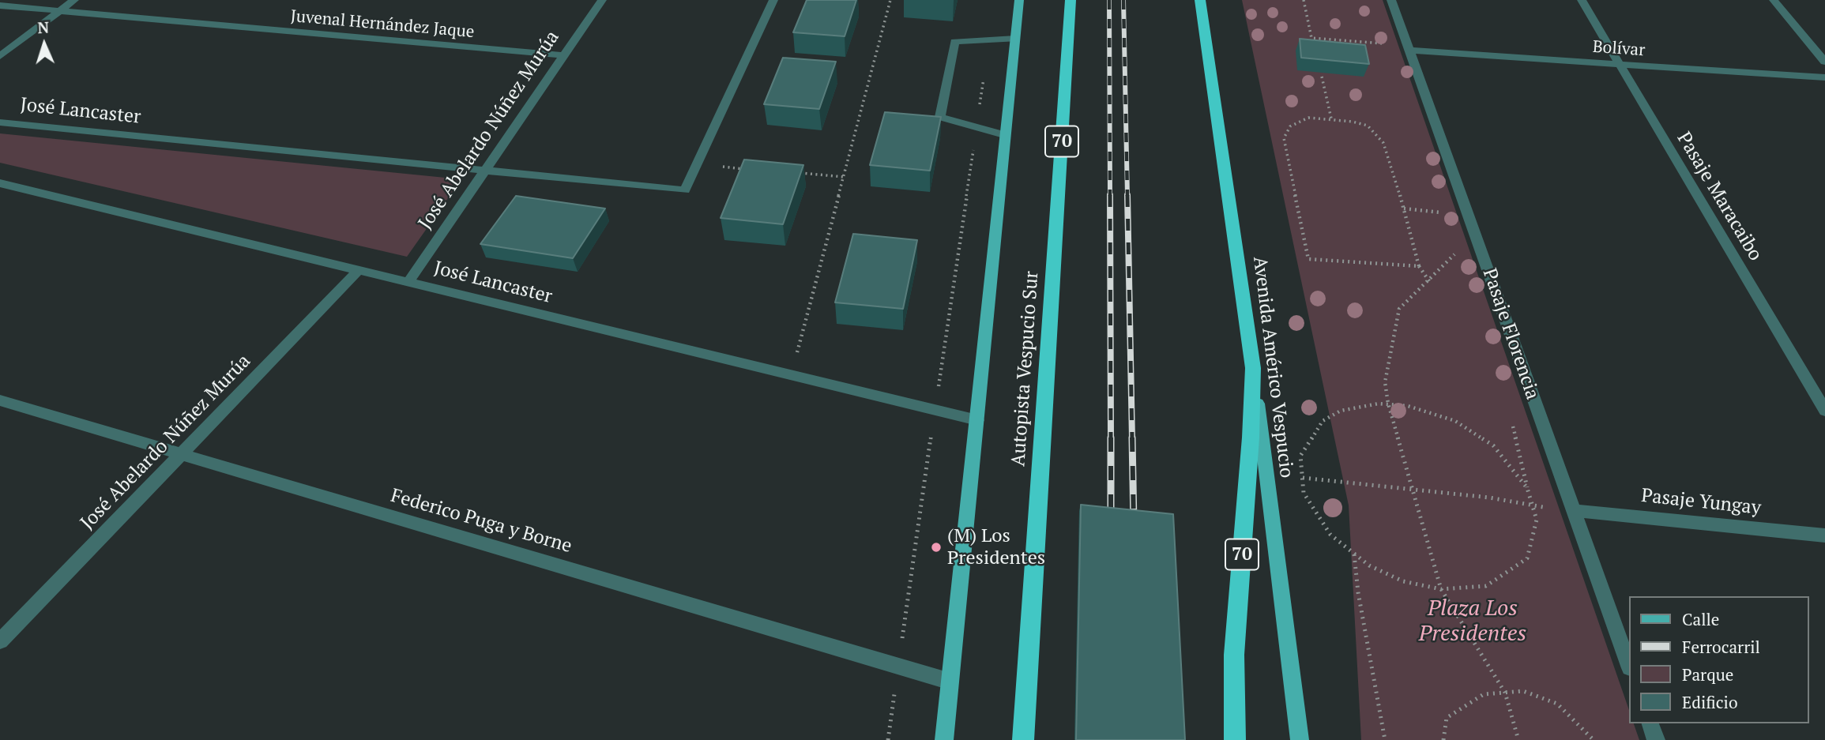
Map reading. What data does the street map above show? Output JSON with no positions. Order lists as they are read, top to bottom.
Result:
{
  "streets": {
    "highway": ["70", "Avenida Américo Vespucio", "Autopista Vespucio Sur"],
    "street": [
      "Juvenal Hernández Jaque",
      "Bolívar",
      "José Lancaster",
      "José Abelardo Núñez Murúa",
      "Pasaje Maracaibo",
      "Pasaje Florencia",
      "Pasaje Yungay",
      "Federico Puga y Borne"
    ]
  },
  "crossings": [
    ["Juvenal Hernández Jaque", "José Abelardo Núñez Murúa"],
    ["Bolívar", "Pasaje Maracaibo"],
    ["Bolívar", "Pasaje Florencia"],
    ["José Lancaster", "José Abelardo Núñez Murúa"],
    ["José Abelardo Núñez Murúa", "Federico Puga y Borne"],
    ["70", "Avenida Américo Vespucio"],
    ["Pasaje Florencia", "Pasaje Yungay"]
  ],
  "parks": ["Plaza Los Presidentes"],
  "places": ["(M) Los Presidentes"],
  "legend": [
    "Calle",
    "Ferrocarril",
    "Parque",
    "Edificio"
  ],
  "north": "top"
}
